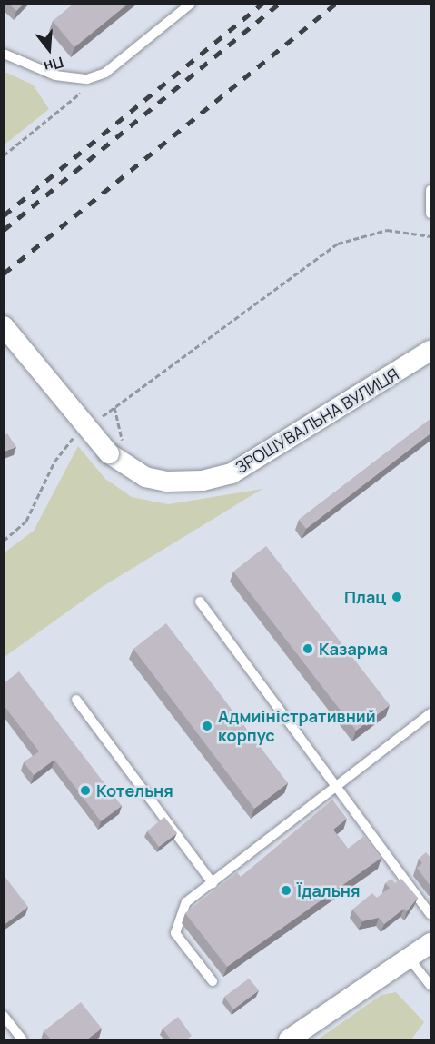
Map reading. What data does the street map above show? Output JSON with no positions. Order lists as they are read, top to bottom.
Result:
{
  "streets": {
    "street": ["ЗРОШУВАЛЬНА ВУЛИЦЯ"]
  },
  "places": [
    "Плац",
    "Казарма",
    "Адмиіністративний корпус",
    "Котельня",
    "Їдальня"
  ],
  "north": "bottom"
}
